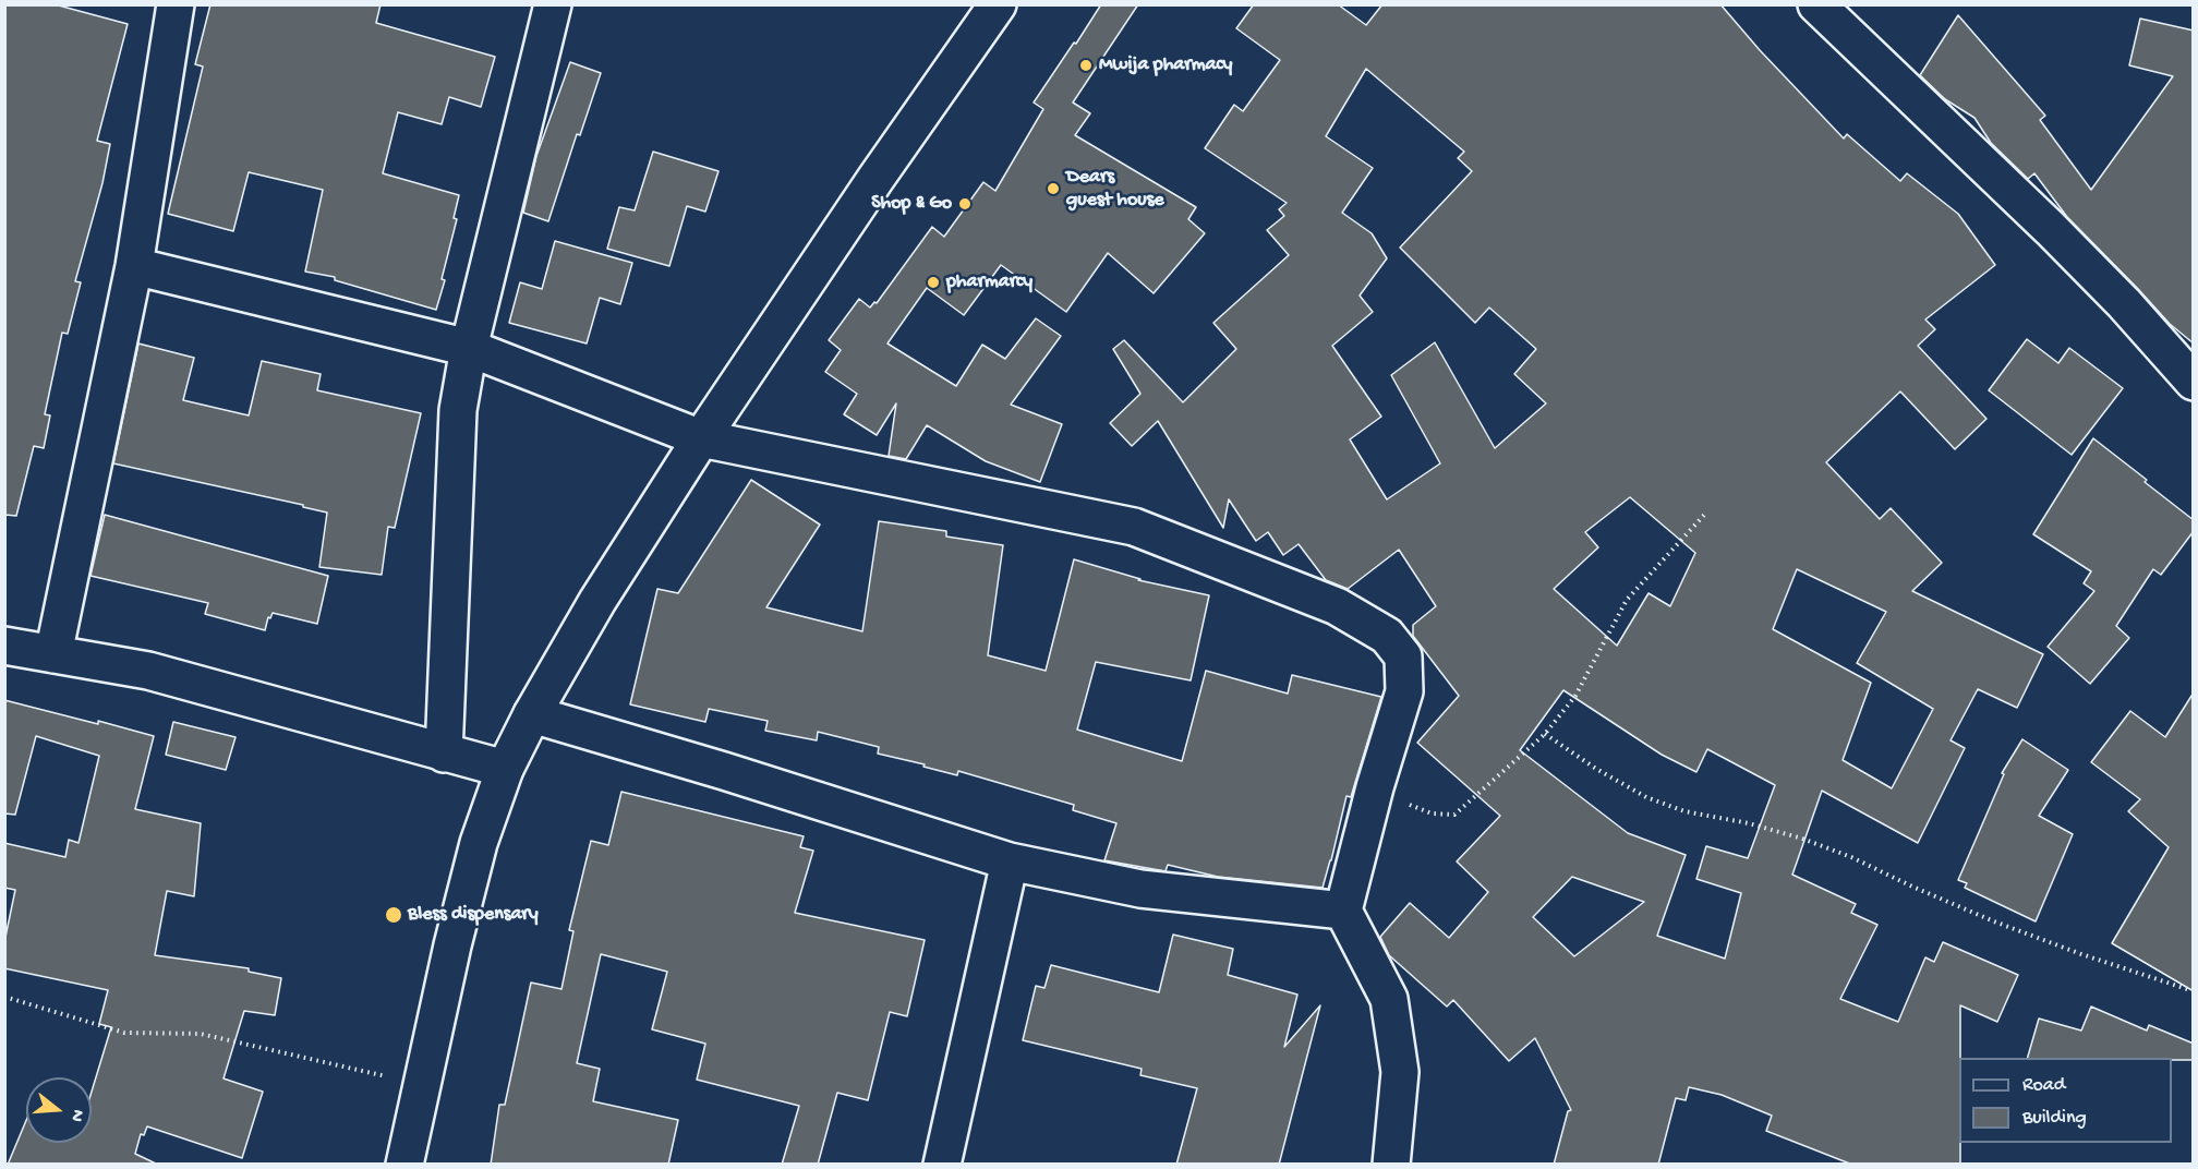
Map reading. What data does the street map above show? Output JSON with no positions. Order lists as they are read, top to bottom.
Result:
{
  "places": [
    "Mwija pharmacy",
    "Dears guest house",
    "Shop & Go",
    "pharmarcy",
    "Bless dispensary"
  ],
  "legend": ["Road", "Building"],
  "north": "right"
}
